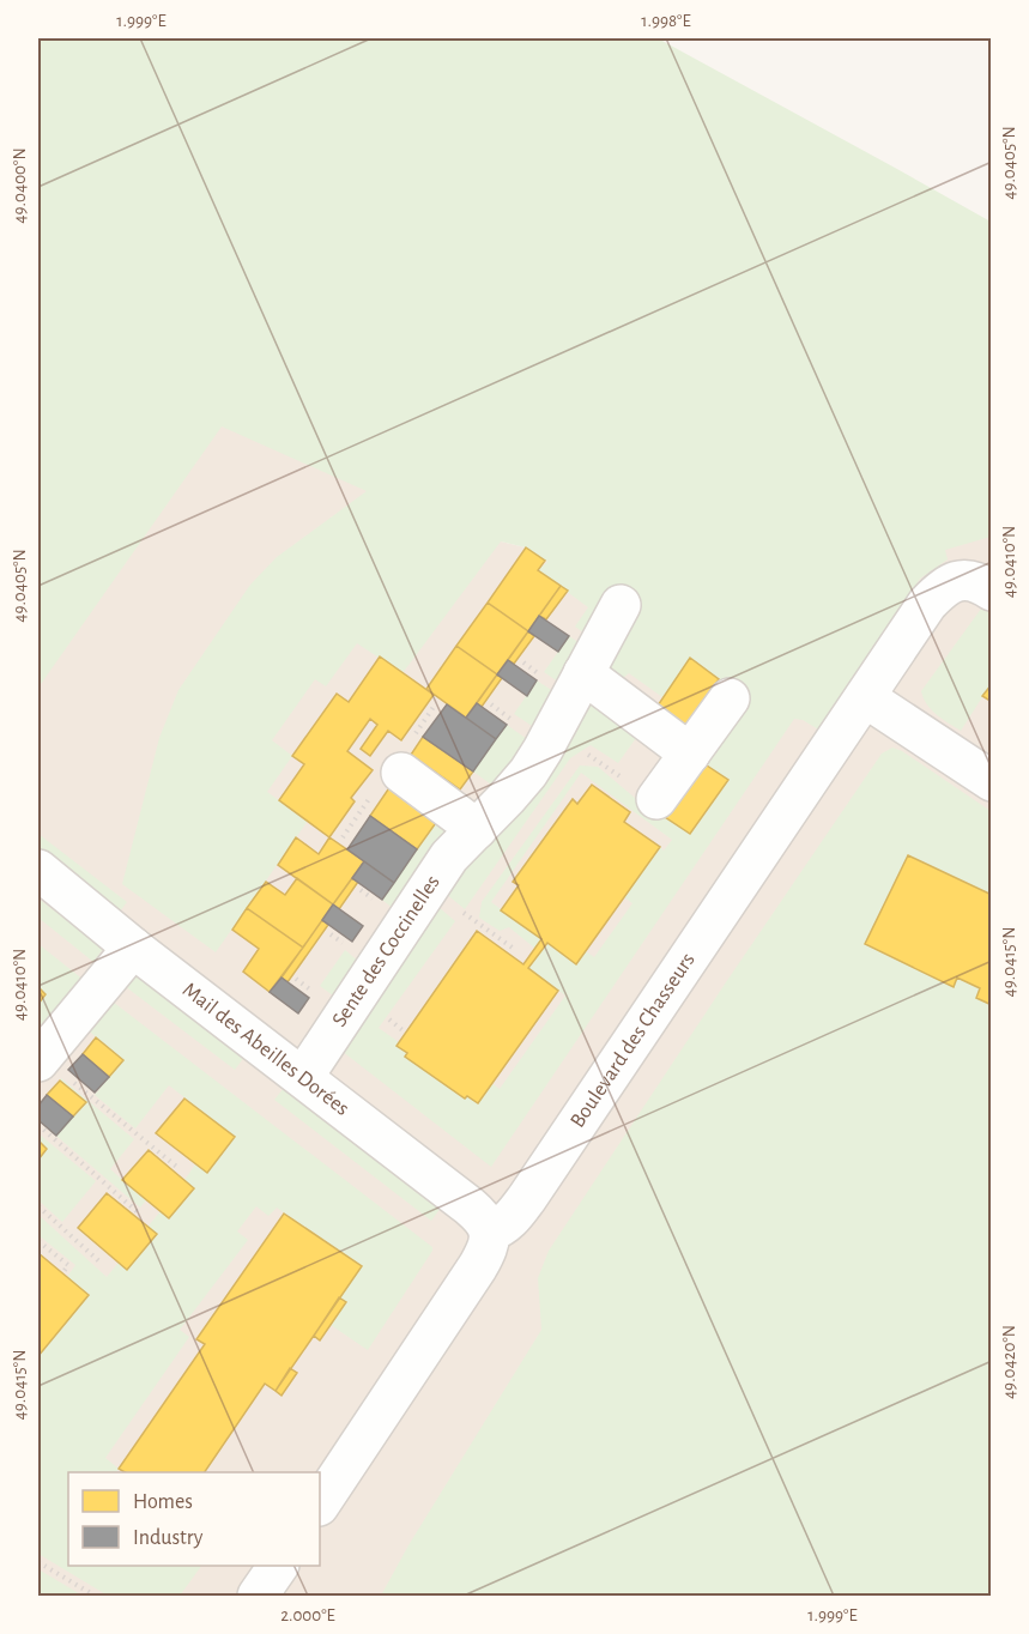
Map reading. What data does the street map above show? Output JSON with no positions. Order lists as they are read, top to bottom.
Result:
{
  "streets": {
    "street": ["Sente des Coccinelles", "Boulevard des Chasseurs", "Mail des Abeilles Dorées"]
  },
  "crossings": [
    ["Sente des Coccinelles", "Mail des Abeilles Dorées"],
    ["Boulevard des Chasseurs", "Mail des Abeilles Dorées"]
  ],
  "legend": ["Homes", "Industry"],
  "coordinates": [
    "1.999°E",
    "1.998°E",
    "49.0405°N",
    "49.0400°N",
    "49.0410°N",
    "49.0415°N",
    "49.0420°N",
    "2.000°E"
  ]
}
